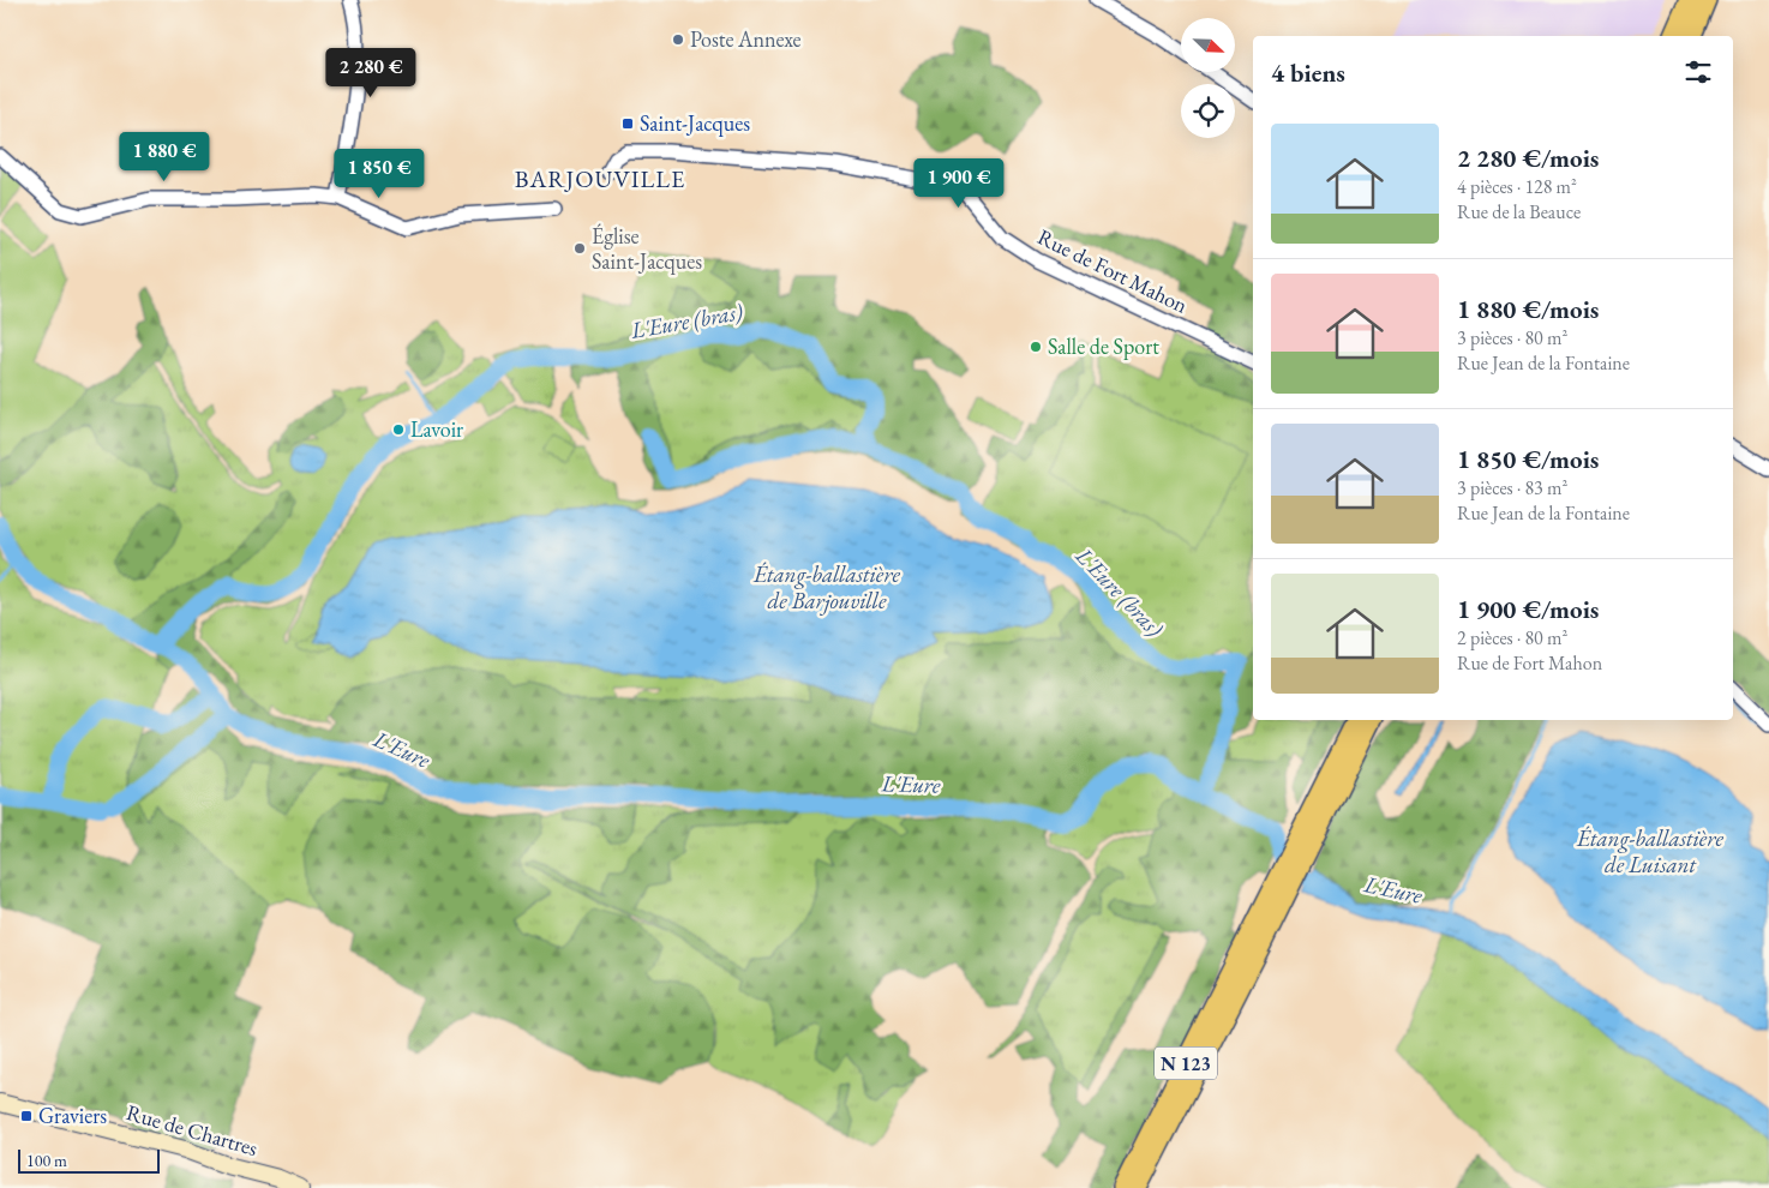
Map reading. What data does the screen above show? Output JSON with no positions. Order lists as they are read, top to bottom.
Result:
{
  "streets": {
    "main road": ["N 123", "Rue de Chartres"],
    "street": ["Rue de Fort Mahon"]
  },
  "districts": ["BARJOUVILLE"],
  "water": [
    "L'Eure (bras)",
    "Étang-ballastière de Barjouville",
    "L'Eure",
    "Étang-ballastière de Luisant"
  ],
  "places": {
    "other": [
      "Poste Annexe",
      "Église Saint-Jacques",
      "Salle de Sport",
      "Lavoir"
    ],
    "transit": ["Saint-Jacques", "Graviers"]
  },
  "scale_bar": "100 m",
  "north": "bottom right",
  "page": {
    "heading": "4 biens",
    "price": [
      "2 280 €",
      "1 880 €",
      "1 850 €",
      "1 900 €"
    ],
    "list": [
      {
        "name": "2 280 €/mois",
        "note": "4 pièces · 128 m² · Rue de la Beauce"
      },
      {
        "name": "1 880 €/mois",
        "note": "3 pièces · 80 m² · Rue Jean de la Fontaine"
      },
      {
        "name": "1 850 €/mois",
        "note": "3 pièces · 83 m² · Rue Jean de la Fontaine"
      },
      {
        "name": "1 900 €/mois",
        "note": "2 pièces · 80 m² · Rue de Fort Mahon"
      }
    ],
    "scale": "100 m"
  }
}
